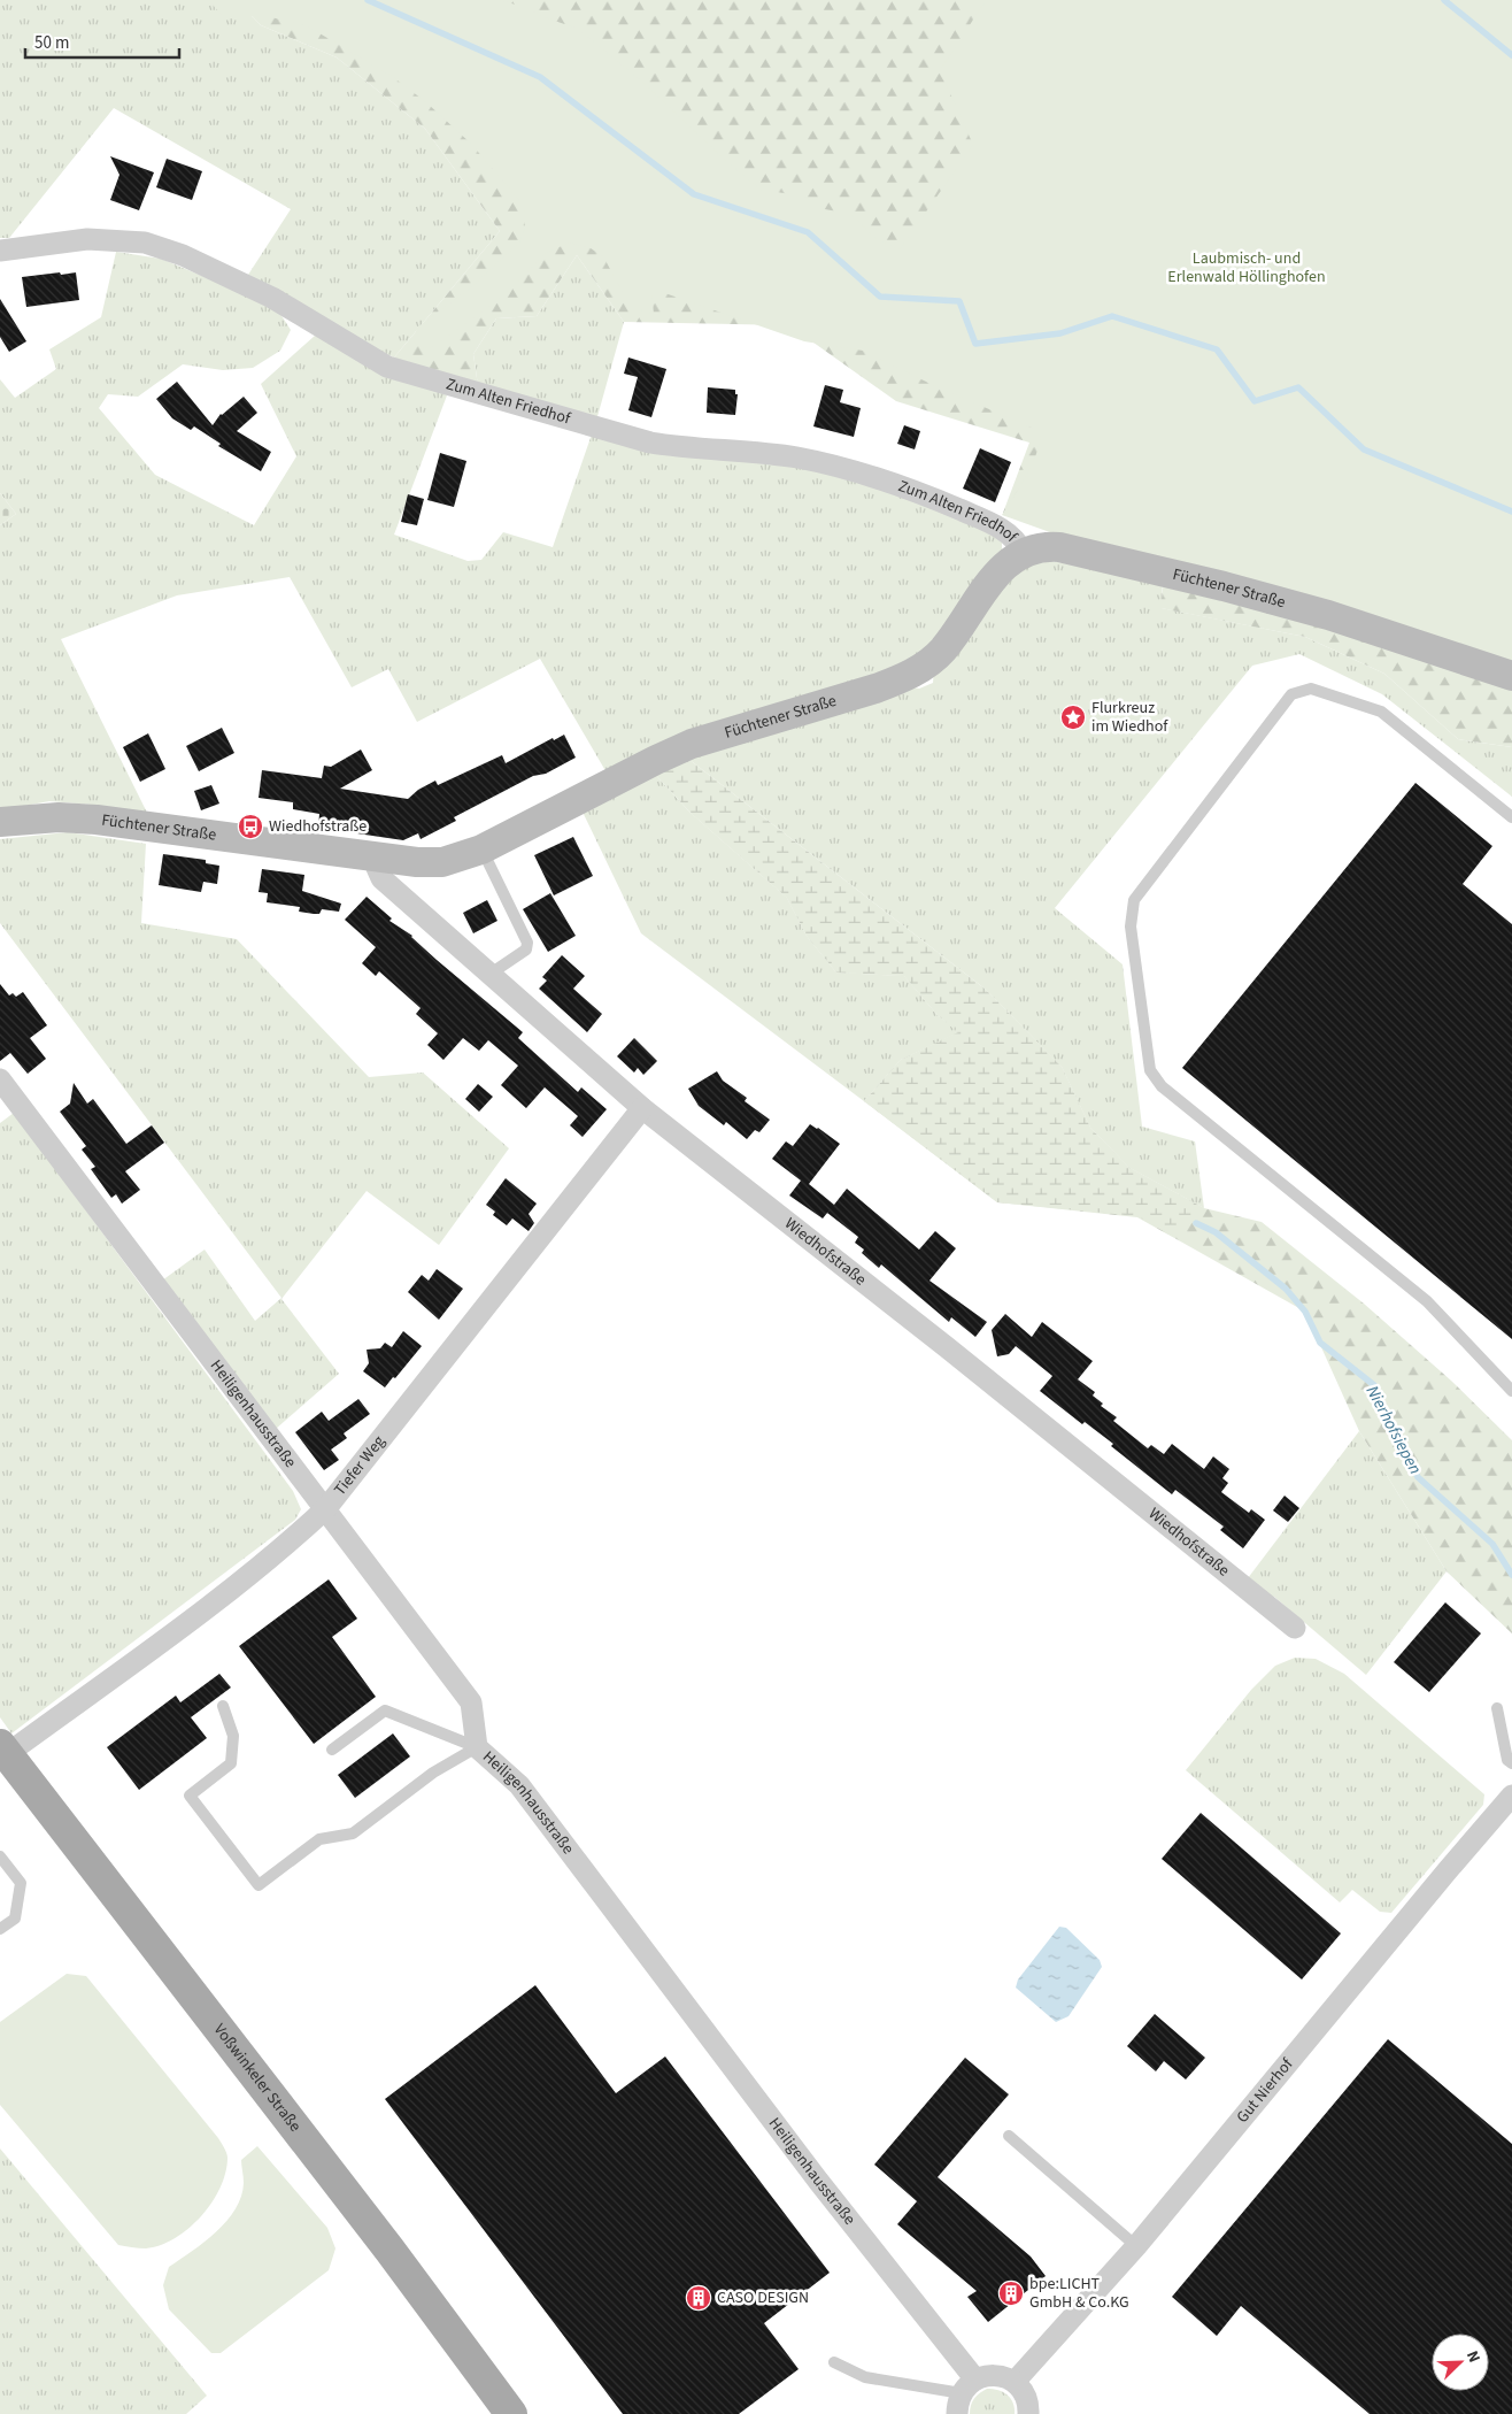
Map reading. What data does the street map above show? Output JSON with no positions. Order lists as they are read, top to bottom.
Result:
{
  "streets": {
    "main road": ["Voßwinkeler Straße"],
    "street": [
      "Zum Alten Friedhof",
      "Füchtener Straße",
      "Wiedhofstraße",
      "Heiligenhausstraße",
      "Tiefer Weg",
      "Gut Nierhof"
    ]
  },
  "crossings": [
    ["Zum Alten Friedhof", "Füchtener Straße"],
    ["Füchtener Straße", "Wiedhofstraße"],
    ["Wiedhofstraße", "Tiefer Weg"],
    ["Heiligenhausstraße", "Tiefer Weg"],
    ["Tiefer Weg", "Voßwinkeler Straße"]
  ],
  "water": ["Nierhofsiepen"],
  "parks": ["Laubmisch- und Erlenwald Höllinghofen"],
  "places": {
    "place": ["Flurkreuz im Wiedhof"],
    "bus stop": ["Wiedhofstraße"],
    "building": ["bpe:LICHT GmbH & Co.KG", "CASO DESIGN"]
  },
  "scale_bar": "50 m",
  "north": "top right"
}
